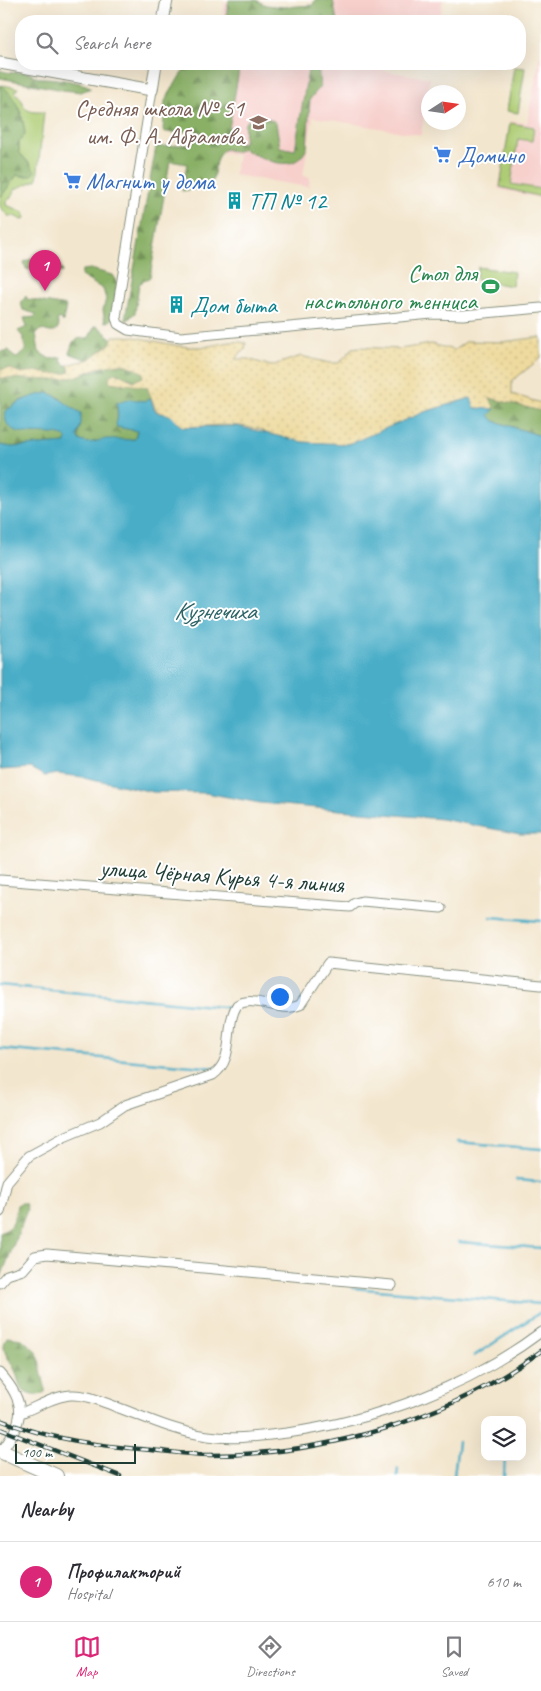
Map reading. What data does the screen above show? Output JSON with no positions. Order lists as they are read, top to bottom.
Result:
{
  "streets": {
    "street": ["улица Чёрная Курья 4-я линия"]
  },
  "water": ["Кузнечиха"],
  "places": {
    "school or university": ["Средняя школа № 51 им. Ф. А. Абрамова"],
    "supermarket": ["Домино", "Магнит у дома"],
    "building": ["ТП № 12", "Дом быта"],
    "sports": ["Стол для настольного тенниса"]
  },
  "scale_bar": "100 m",
  "north": "right",
  "page": {
    "search": "Search here",
    "pins": "1",
    "scale": "100 m",
    "heading": "Nearby",
    "list": [
      {
        "mark": "1",
        "name": "Профилакторий",
        "note": "Hospital",
        "value": "610 m"
      }
    ],
    "nav": ["Map", "Directions", "Saved"]
  }
}
